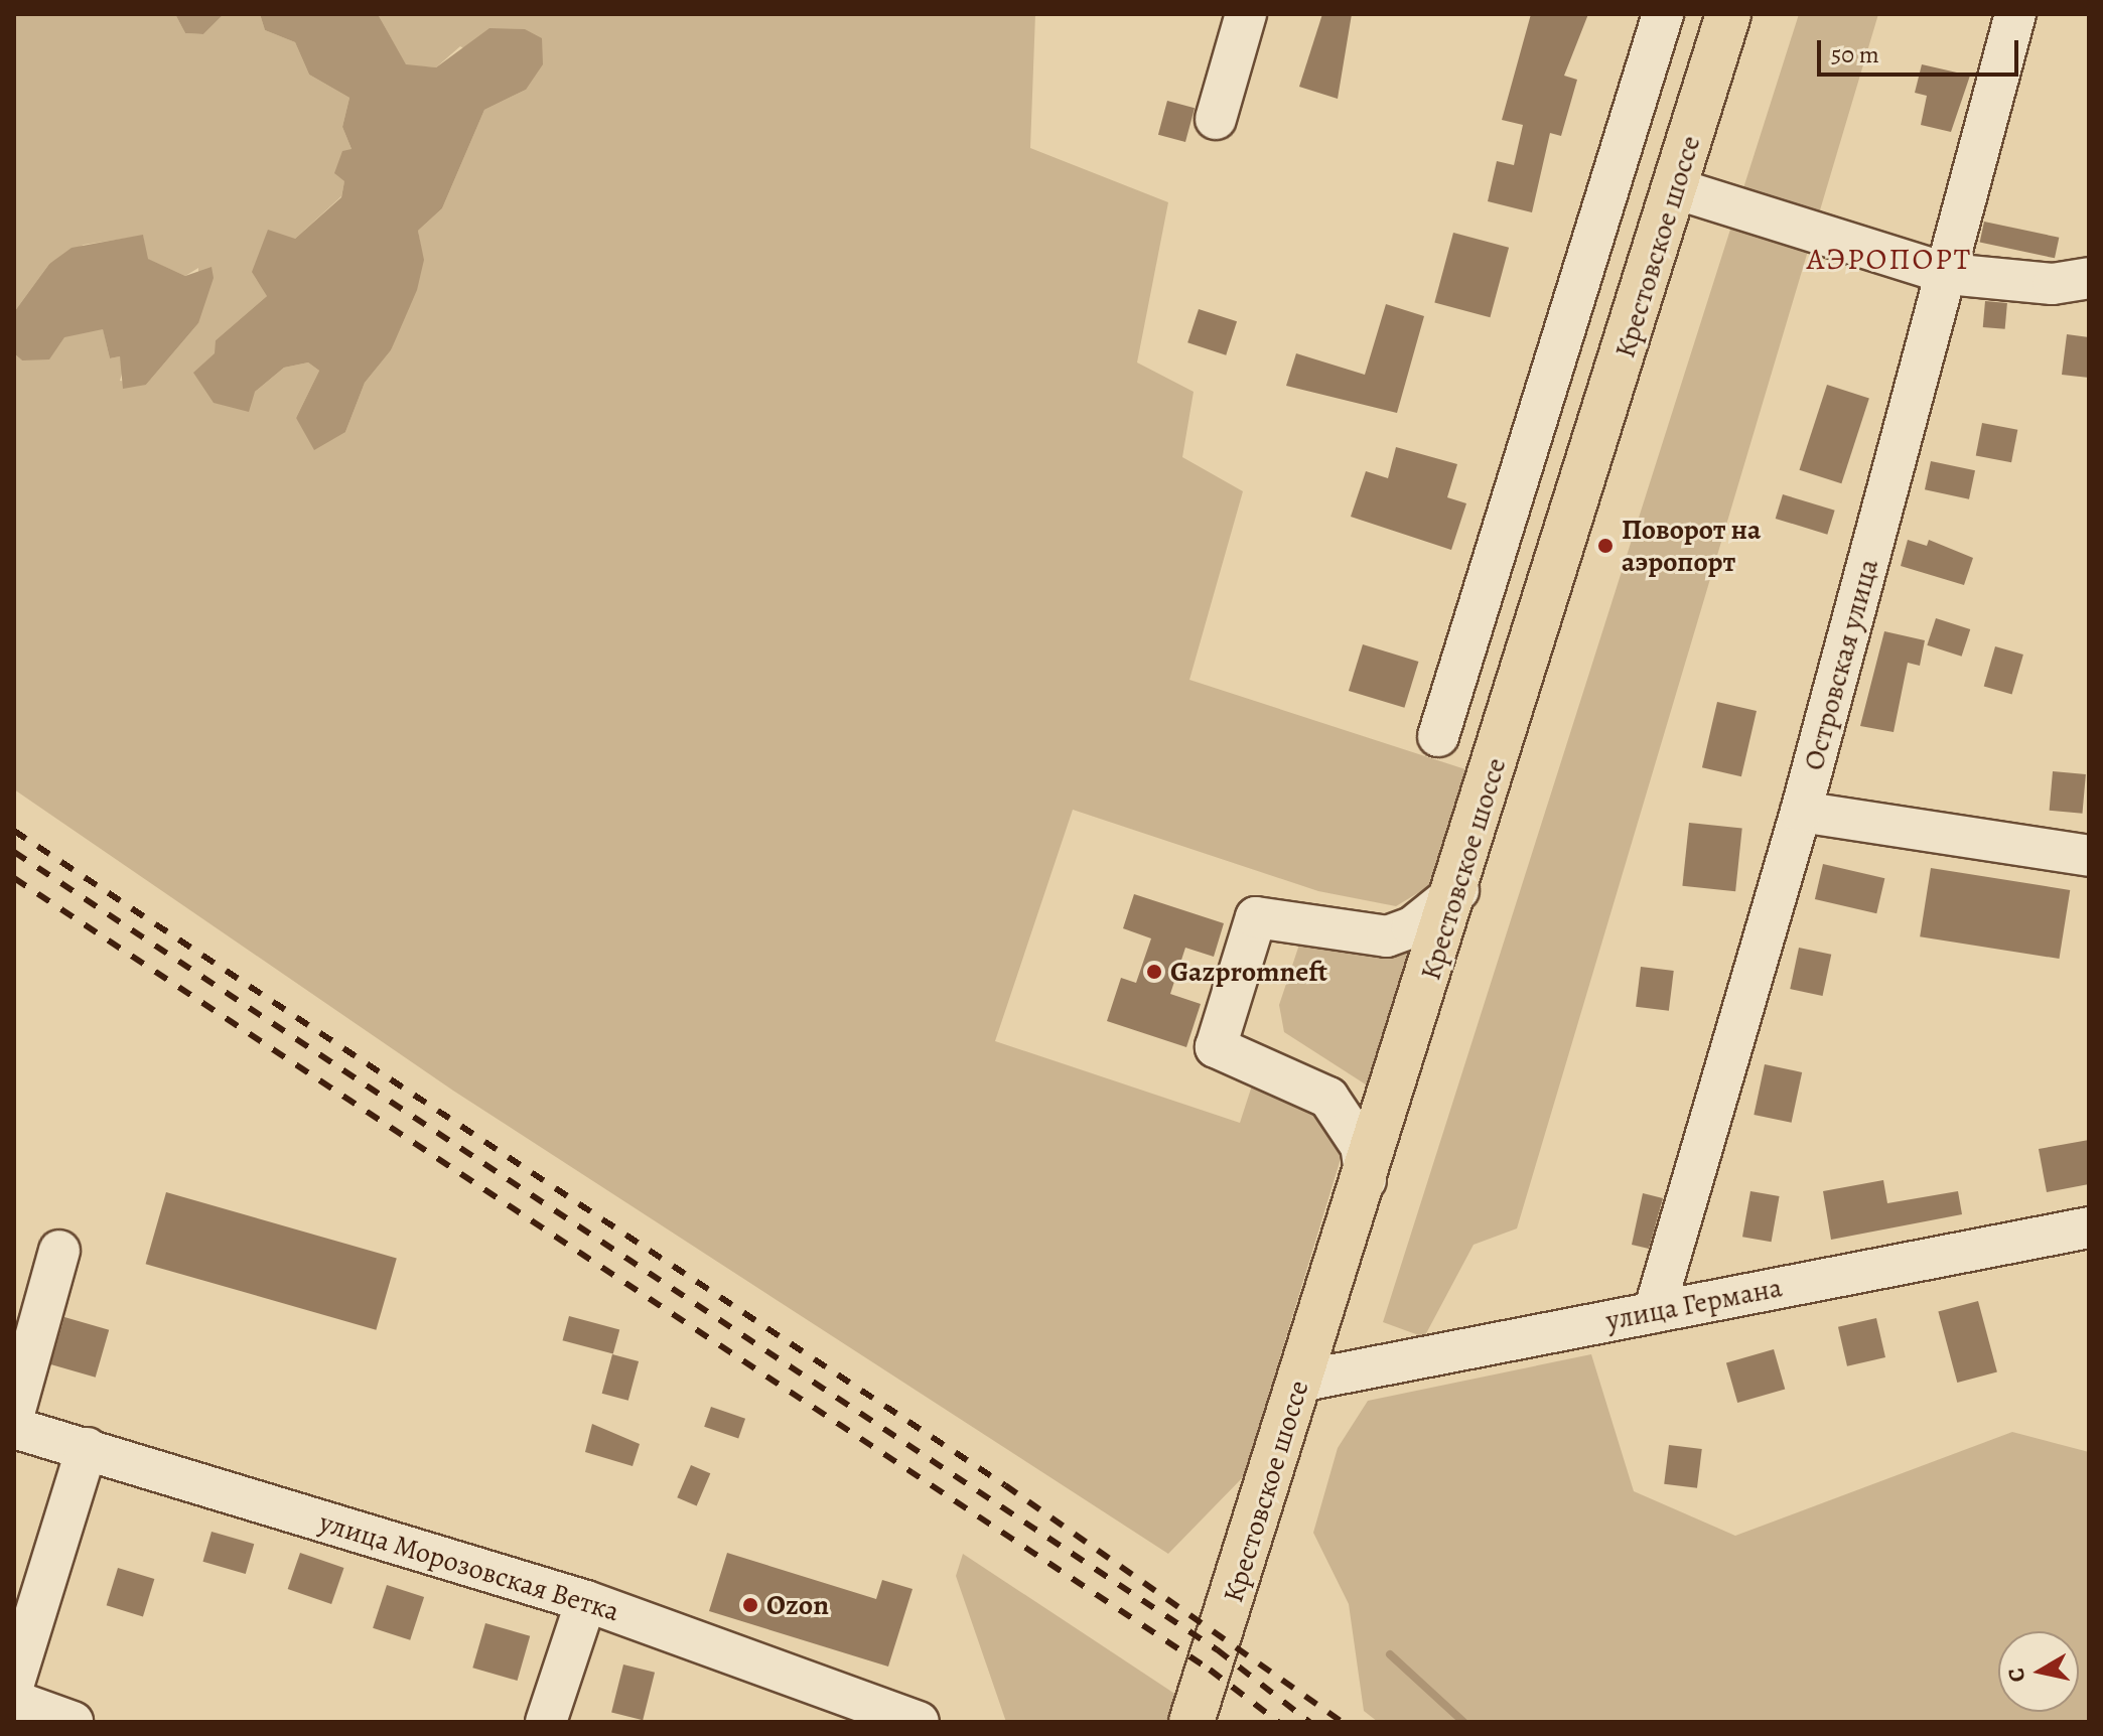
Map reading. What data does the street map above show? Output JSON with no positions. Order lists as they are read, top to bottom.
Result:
{
  "streets": {
    "main road": ["Крестовское шоссе"],
    "street": ["Островская улица", "улица Германа", "улица Морозовская Ветка"]
  },
  "crossings": [
    ["Крестовское шоссе", "улица Германа"],
    ["Островская улица", "улица Германа"]
  ],
  "districts": ["АЭРОПОРТ"],
  "places": ["Поворот на аэропорт", "Gazpromneft", "Ozon"],
  "scale_bar": "50 m",
  "north": "left"
}
